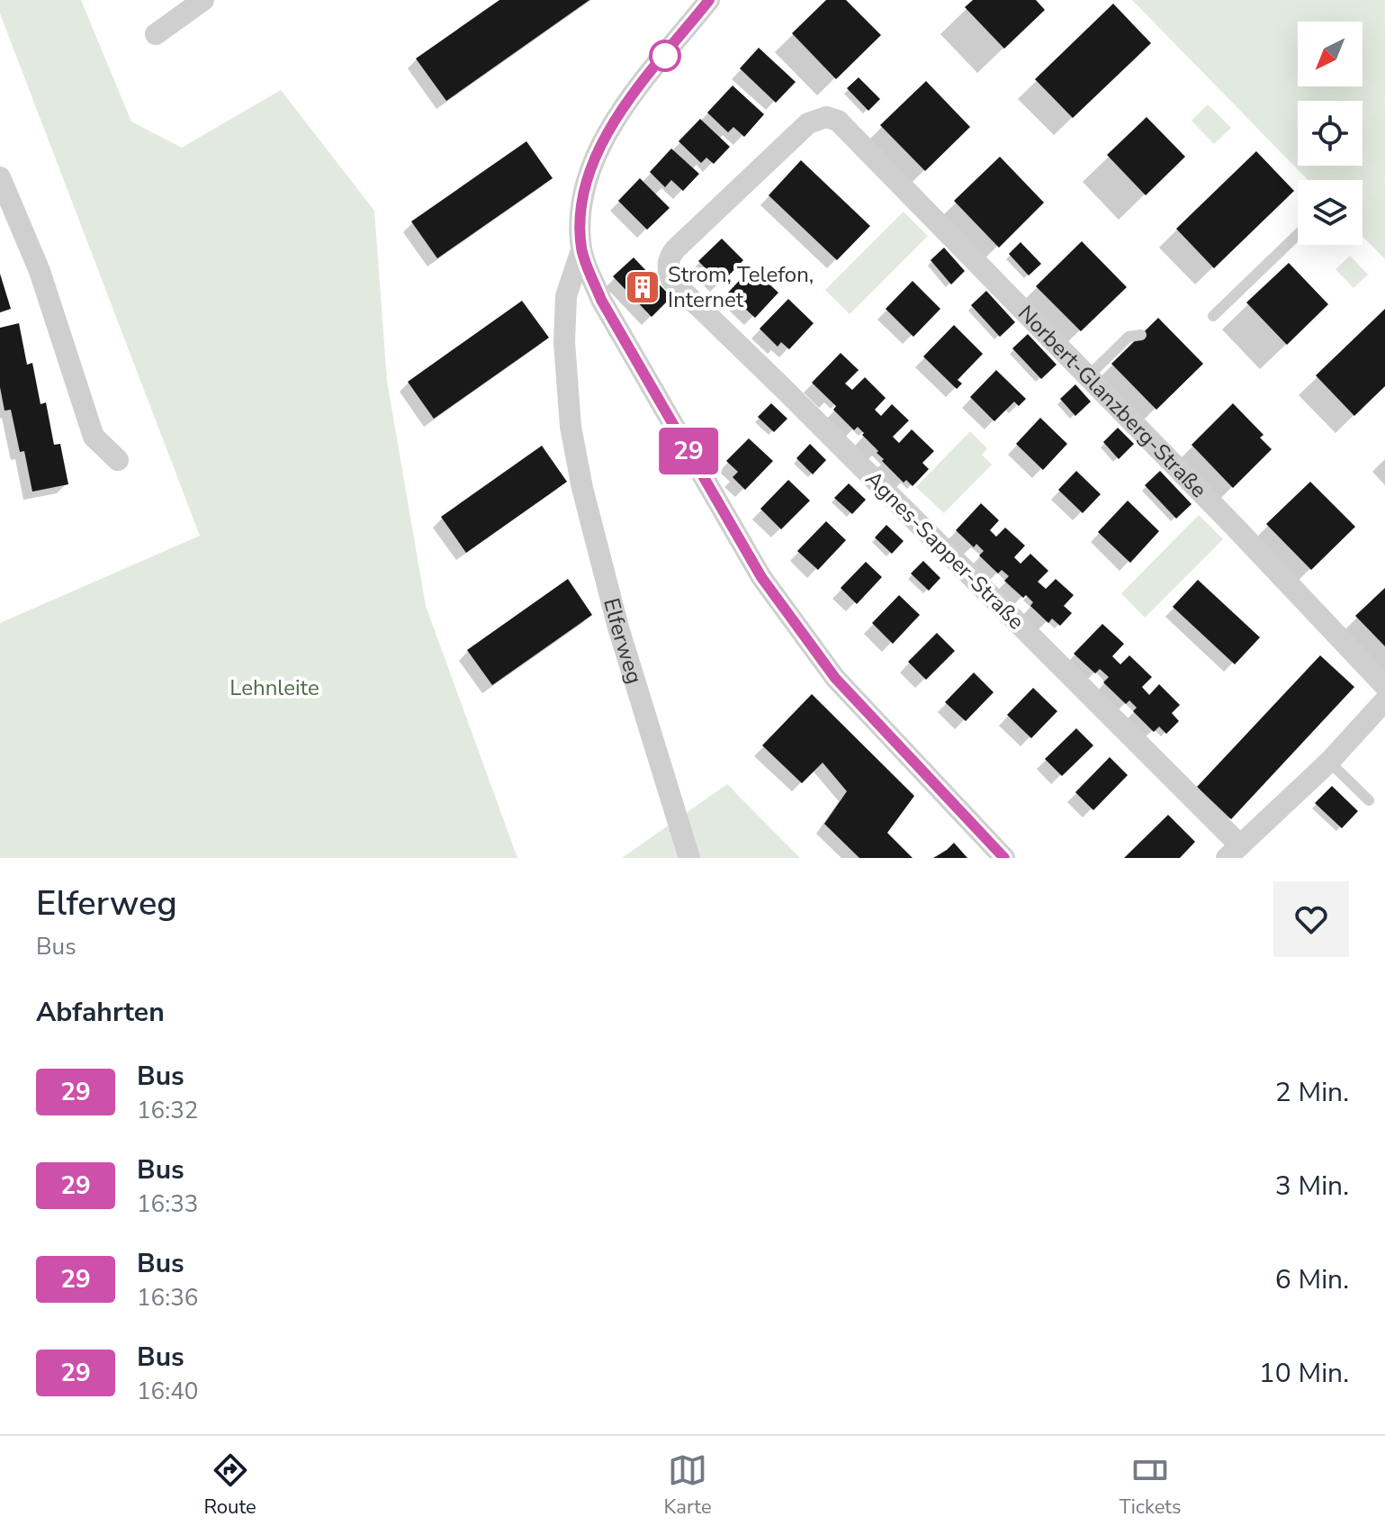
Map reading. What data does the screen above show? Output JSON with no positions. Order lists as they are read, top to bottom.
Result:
{
  "streets": {
    "street": ["Norbert-Glanzberg-Straße", "Agnes-Sapper-Straße", "Elferweg"]
  },
  "crossings": [
    ["Norbert-Glanzberg-Straße", "Agnes-Sapper-Straße"]
  ],
  "parks": ["Lehnleite"],
  "places": {
    "building": ["Strom, Telefon, Internet"]
  },
  "lines": ["bus line 29"],
  "north": "bottom left",
  "page": {
    "on_map": "29",
    "heading": [
      ["Elferweg", "Bus"],
      "Abfahrten"
    ],
    "list": [
      {
        "mark": "29",
        "name": "Bus",
        "note": "16:32",
        "value": "2 Min."
      },
      {
        "mark": "29",
        "name": "Bus",
        "note": "16:33",
        "value": "3 Min."
      },
      {
        "mark": "29",
        "name": "Bus",
        "note": "16:36",
        "value": "6 Min."
      },
      {
        "mark": "29",
        "name": "Bus",
        "note": "16:40",
        "value": "10 Min."
      }
    ],
    "tabs": ["Route", "Karte", "Tickets"]
  }
}
